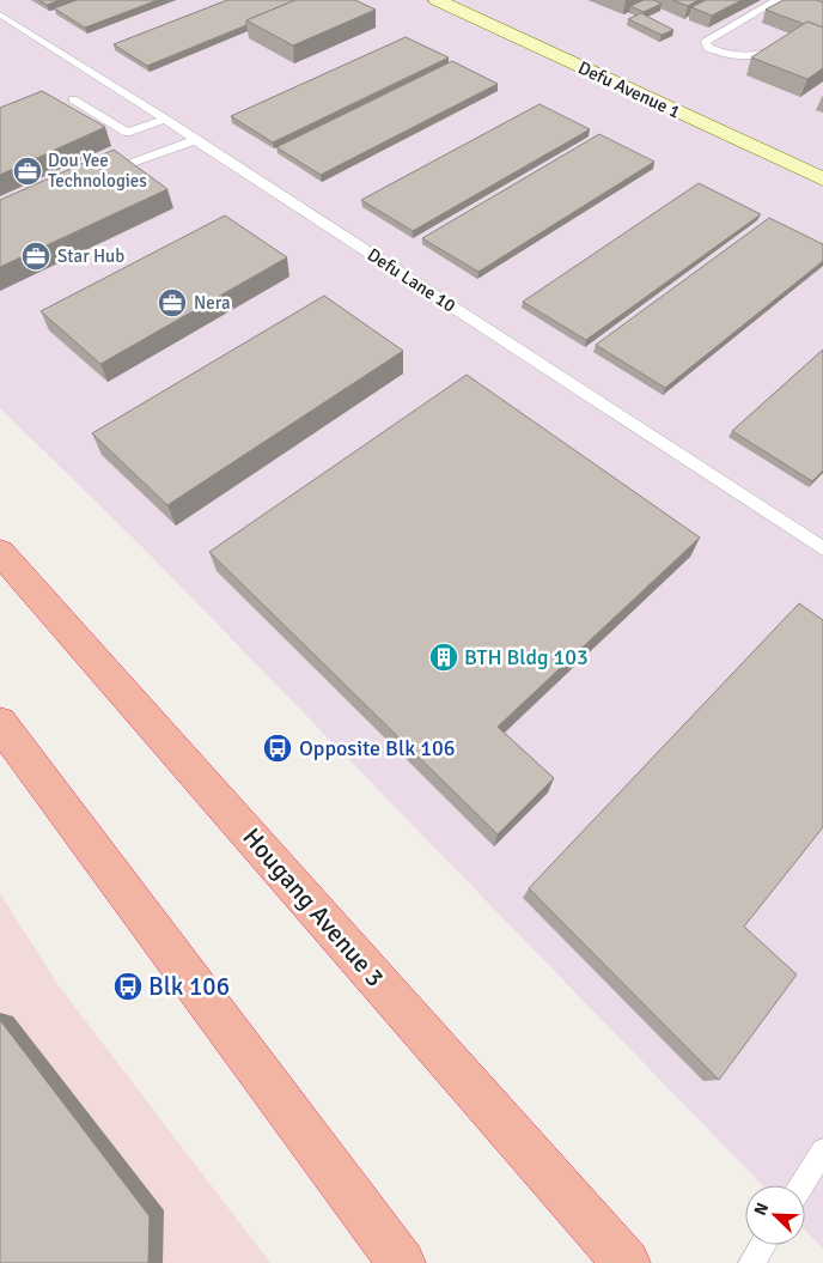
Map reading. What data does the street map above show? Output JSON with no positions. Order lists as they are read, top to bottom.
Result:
{
  "streets": {
    "highway": ["Hougang Avenue 3"],
    "main road": ["Defu Avenue 1"],
    "lane": ["Defu Lane 10"]
  },
  "places": {
    "office": ["Dou Yee Technologies", "Star Hub", "Nera"],
    "building": ["BTH Bldg 103"],
    "bus stop": ["Opposite Blk 106", "Blk 106"]
  },
  "north": "top left"
}
